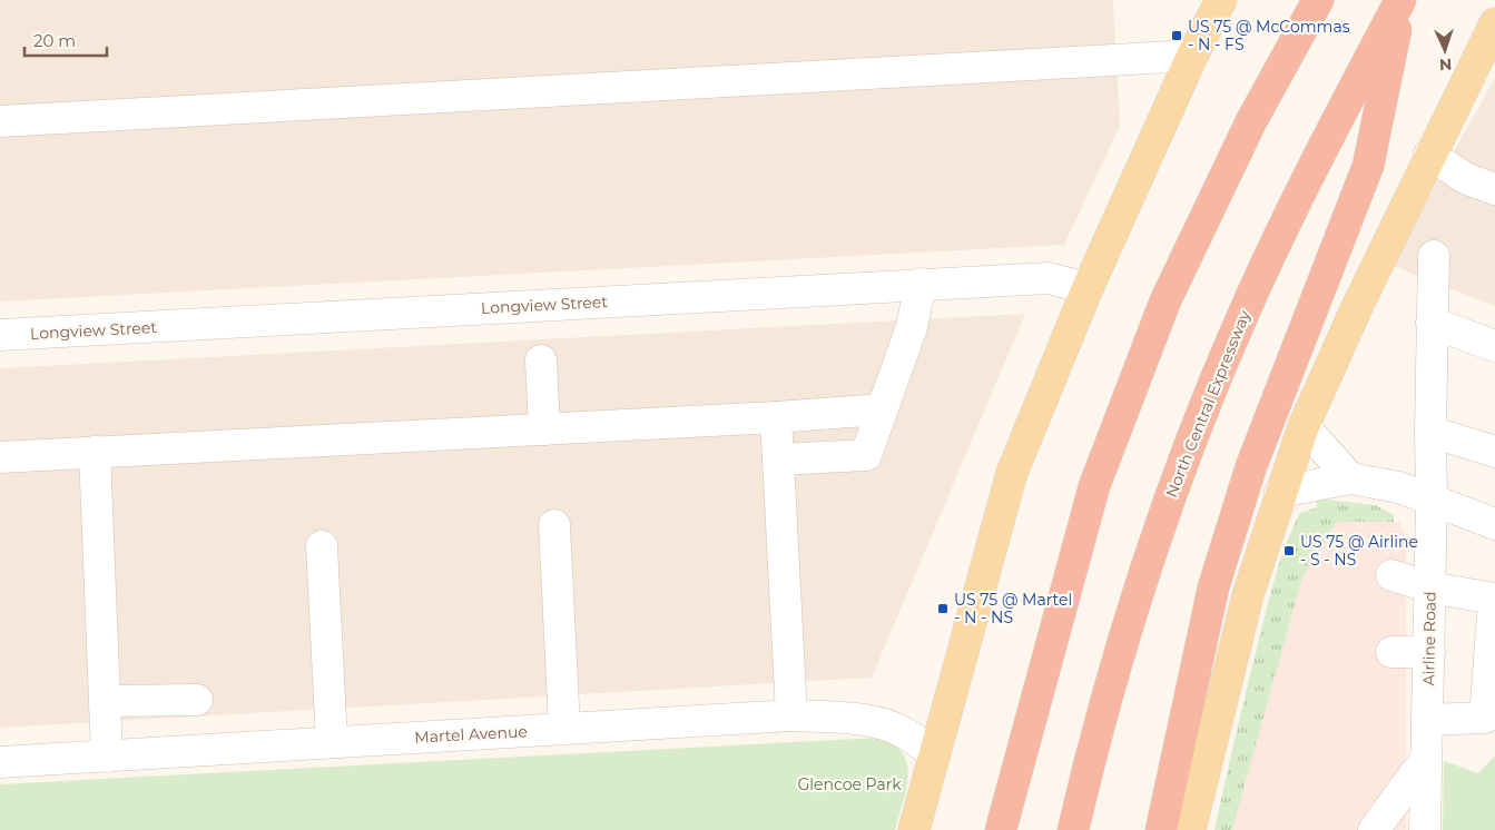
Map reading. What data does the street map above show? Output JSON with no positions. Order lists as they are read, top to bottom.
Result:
{
  "streets": {
    "highway": ["North Central Expressway"],
    "street": ["Longview Street", "Airline Road", "Martel Avenue"]
  },
  "parks": ["Glencoe Park"],
  "places": {
    "transit": ["US 75 @ McCommas - N - FS", "US 75 @ Airline - S - NS", "US 75 @ Martel - N - NS"]
  },
  "scale_bar": "20 m",
  "north": "bottom"
}
